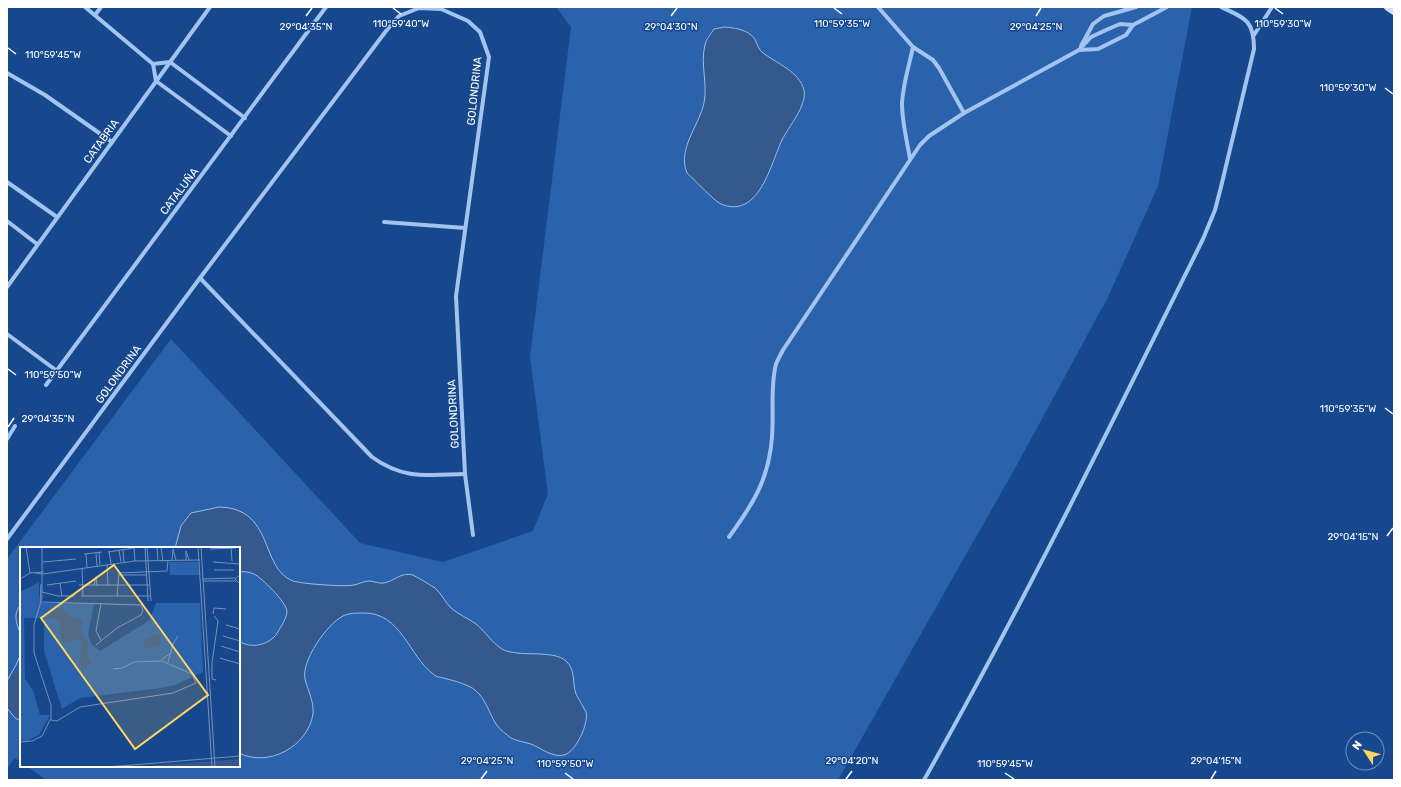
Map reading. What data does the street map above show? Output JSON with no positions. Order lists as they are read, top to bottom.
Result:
{
  "streets": {
    "street": ["GOLONDRINA", "CATABRIA", "CATALUÑA"]
  },
  "north": "top left",
  "coordinates": [
    "110°59'30\"W",
    "110°59'40\"W",
    "110°59'35\"W",
    "29°04'35\"N",
    "29°04'30\"N",
    "29°04'25\"N",
    "110°59'45\"W",
    "110°59'50\"W",
    "29°04'15\"N",
    "29°04'20\"N"
  ]
}
